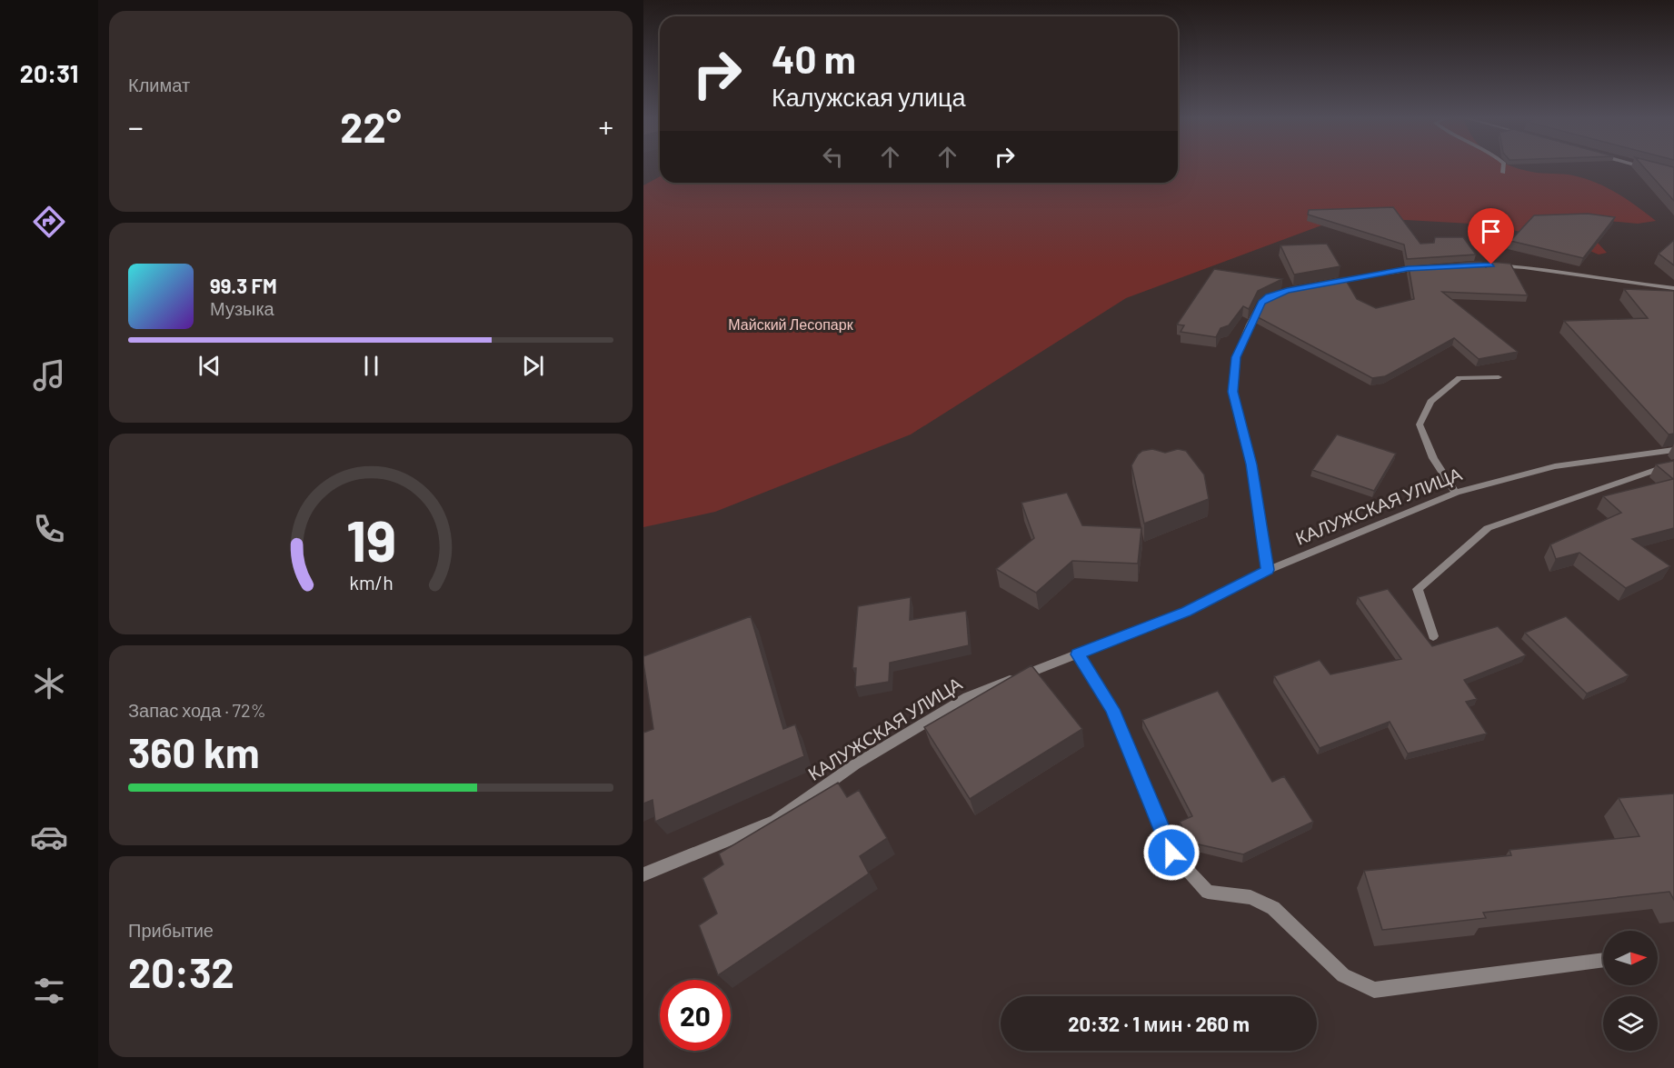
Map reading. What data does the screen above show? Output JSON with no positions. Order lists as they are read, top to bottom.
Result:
{
  "streets": {
    "street": ["КАЛУЖСКАЯ УЛИЦА"]
  },
  "parks": ["Майский Лесопарк"],
  "north": "right",
  "page": {
    "tabs": "20:31",
    "tile": [
      "Климат",
      ["Запас хода · 72%", "360 km"],
      ["Прибытие", "20:32"]
    ],
    "turn": ["40 m", "Калужская улица"],
    "heat": ["−", "22°", "+"],
    "song": ["99.3 FM", "Музыка"],
    "limit": "20",
    "trip": "20:32 · 1 мин · 260 m",
    "gauge": ["19", "km/h"]
  }
}
